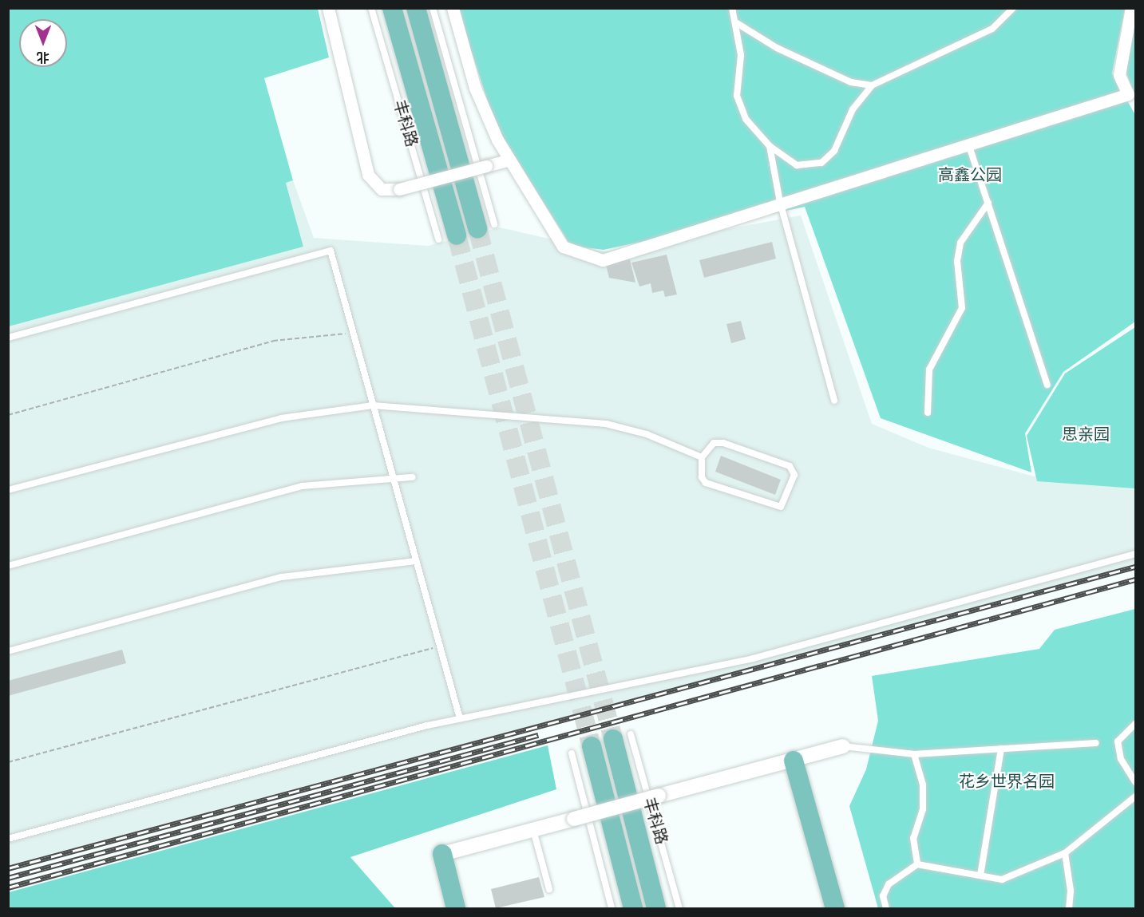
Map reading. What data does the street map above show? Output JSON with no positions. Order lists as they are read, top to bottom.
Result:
{
  "streets": {
    "main road": ["丰科路"]
  },
  "parks": ["高鑫公园", "思亲园", "花乡世界名园"],
  "north": "bottom"
}
